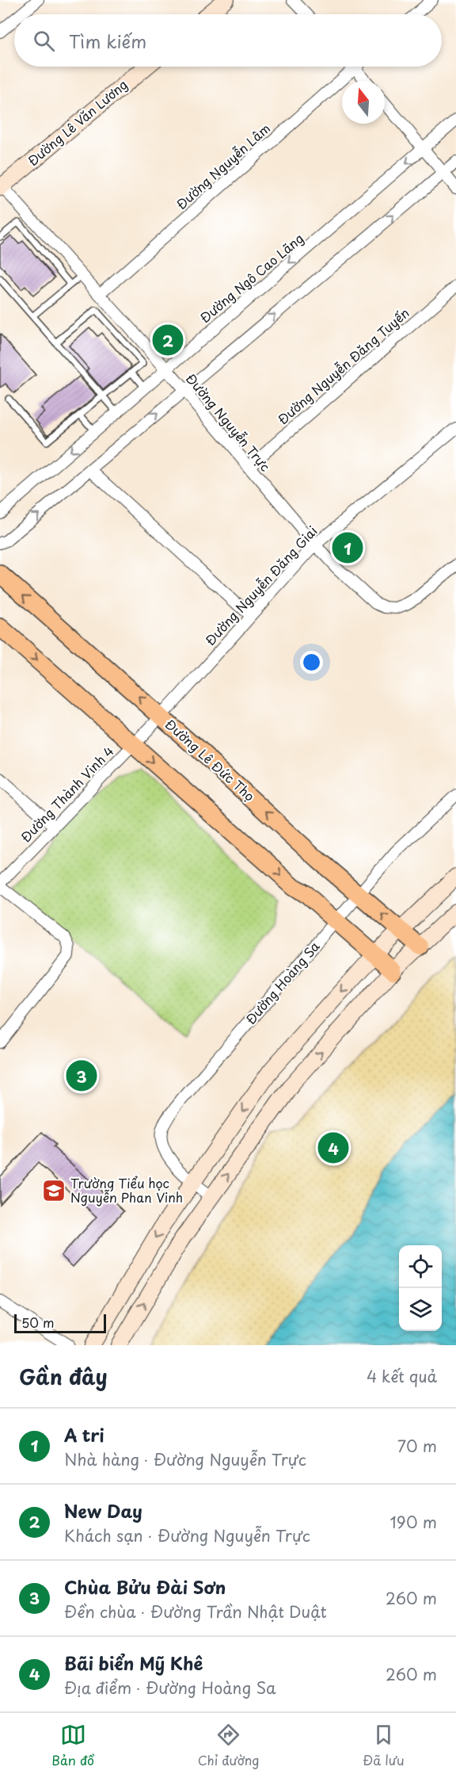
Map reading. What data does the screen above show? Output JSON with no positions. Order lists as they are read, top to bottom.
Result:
{
  "streets": {
    "main road": ["Đường Lê Văn Lương", "Đường Lê Đức Thọ"],
    "street": [
      "Đường Nguyễn Lâm",
      "Đường Ngô Cao Lãng",
      "Đường Nguyễn Đăng Tuyến",
      "Đường Nguyễn Trực",
      "Đường Nguyễn Đăng Giai",
      "Đường Thành Vinh 4",
      "Đường Hoàng Sa"
    ]
  },
  "crossings": [
    ["Đường Lê Văn Lương", "Đường Nguyễn Trực"],
    ["Đường Nguyễn Lâm", "Đường Nguyễn Trực"],
    ["Đường Ngô Cao Lãng", "Đường Nguyễn Trực"],
    ["Đường Nguyễn Đăng Tuyến", "Đường Nguyễn Trực"],
    ["Đường Nguyễn Trực", "Đường Nguyễn Đăng Giai"],
    ["Đường Nguyễn Đăng Giai", "Đường Lê Đức Thọ"],
    ["Đường Nguyễn Đăng Giai", "Đường Thành Vinh 4"],
    ["Đường Lê Đức Thọ", "Đường Hoàng Sa"]
  ],
  "places": {
    "school or university": ["Trường Tiểu học Nguyễn Phan Vinh"]
  },
  "scale_bar": "50 m",
  "north": "top",
  "page": {
    "search": "Tìm kiếm",
    "pins": [
      "2",
      "1",
      "3",
      "4"
    ],
    "scale": "50 m",
    "heading": ["Gần đây", "4 kết quả"],
    "list": [
      {
        "mark": "1",
        "name": "A tri",
        "note": "Nhà hàng · Đường Nguyễn Trực",
        "value": "70 m"
      },
      {
        "mark": "2",
        "name": "New Day",
        "note": "Khách sạn · Đường Nguyễn Trực",
        "value": "190 m"
      },
      {
        "mark": "3",
        "name": "Chùa Bửu Đài Sơn",
        "note": "Đền chùa · Đường Trần Nhật Duật",
        "value": "260 m"
      },
      {
        "mark": "4",
        "name": "Bãi biển Mỹ Khê",
        "note": "Địa điểm · Đường Hoàng Sa",
        "value": "260 m"
      }
    ],
    "nav": ["Bản đồ", "Chỉ đường", "Đã lưu"]
  }
}
